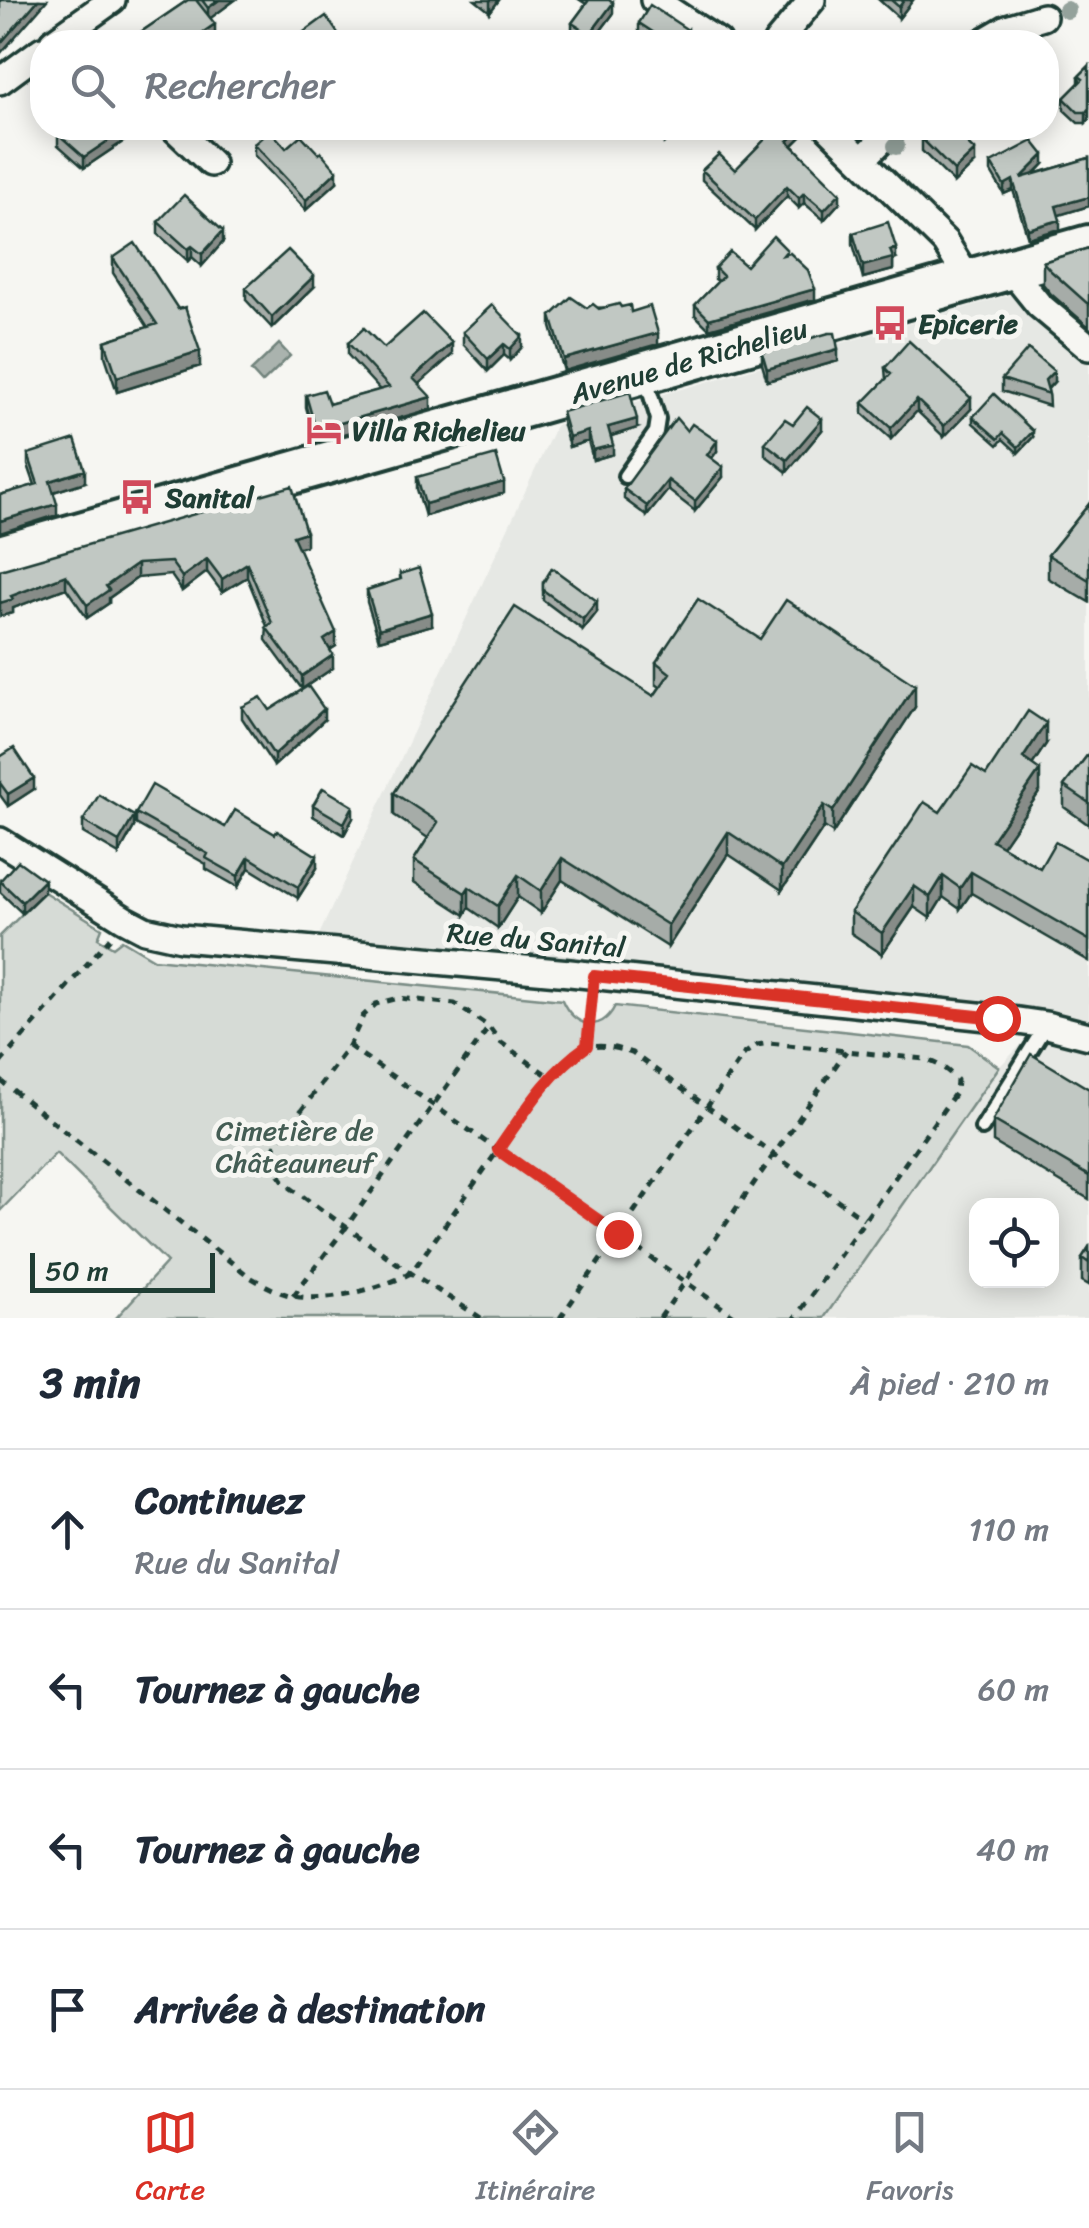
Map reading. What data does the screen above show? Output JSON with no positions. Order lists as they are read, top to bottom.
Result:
{
  "streets": {
    "main road": ["Avenue de Richelieu"],
    "street": ["Rue du Sanital"]
  },
  "parks": ["Cimetière de Châteauneuf"],
  "places": {
    "bus stop": ["Epicerie", "Sanital"],
    "hotel": ["Villa Richelieu"]
  },
  "scale_bar": "50 m",
  "page": {
    "search": "Rechercher",
    "scale": "50 m",
    "heading": ["3 min", "À pied · 210 m"],
    "list": [
      ["Continuez", "Rue du Sanital", "110 m"],
      ["Tournez à gauche", "60 m"],
      ["Tournez à gauche", "40 m"],
      "Arrivée à destination"
    ],
    "nav": ["Carte", "Itinéraire", "Favoris"]
  }
}
